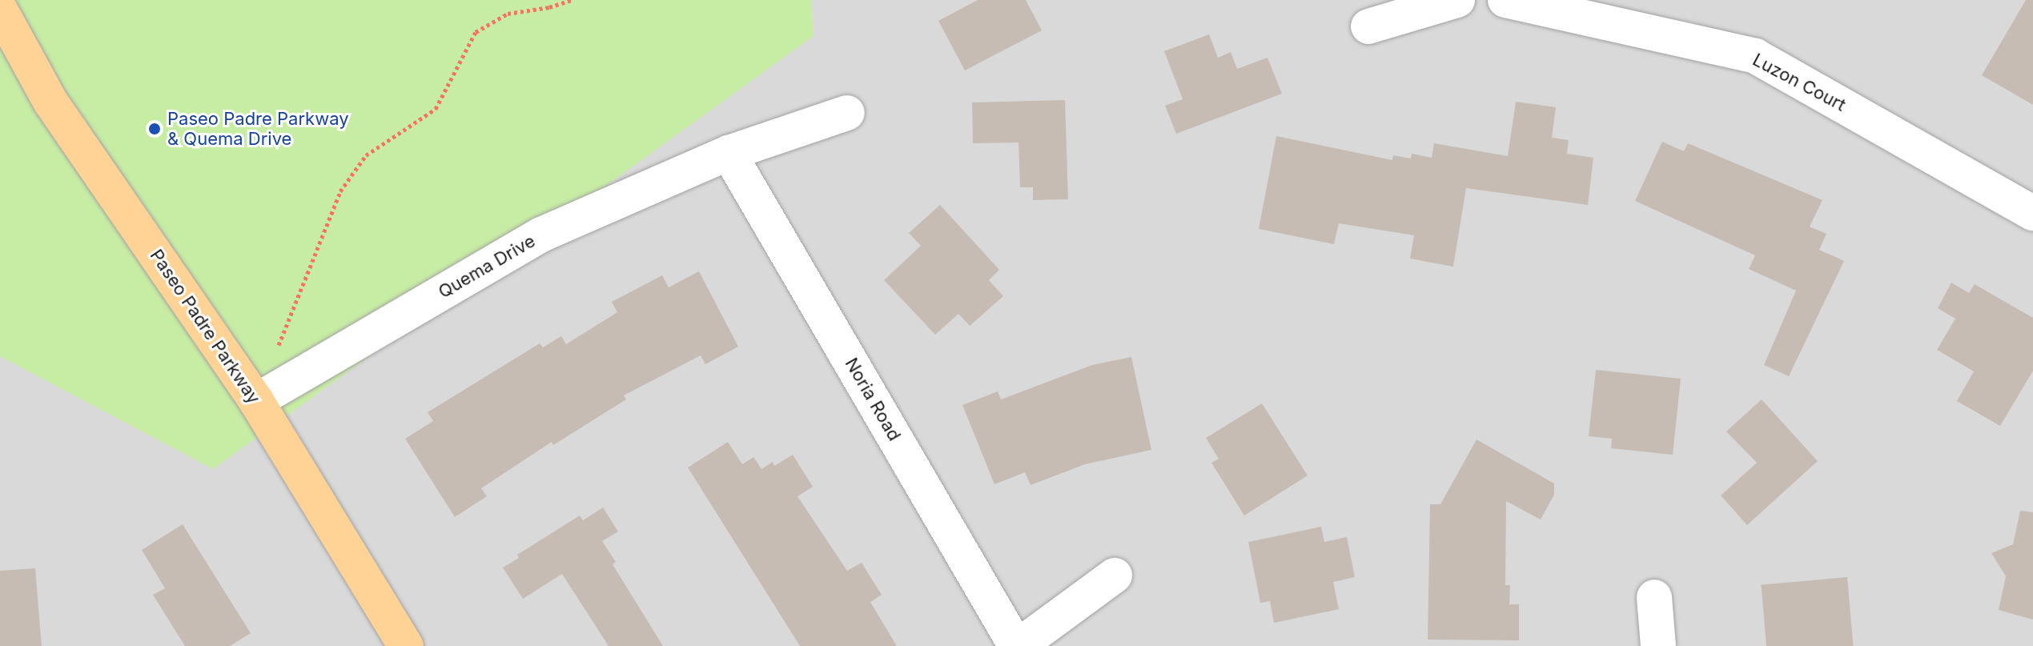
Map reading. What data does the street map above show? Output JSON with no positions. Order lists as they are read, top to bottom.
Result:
{
  "streets": {
    "main road": ["Paseo Padre Parkway"],
    "street": ["Luzon Court", "Quema Drive", "Noria Road"]
  },
  "crossings": [
    ["Quema Drive", "Paseo Padre Parkway"],
    ["Quema Drive", "Noria Road"]
  ],
  "places": ["Paseo Padre Parkway & Quema Drive"]
}
